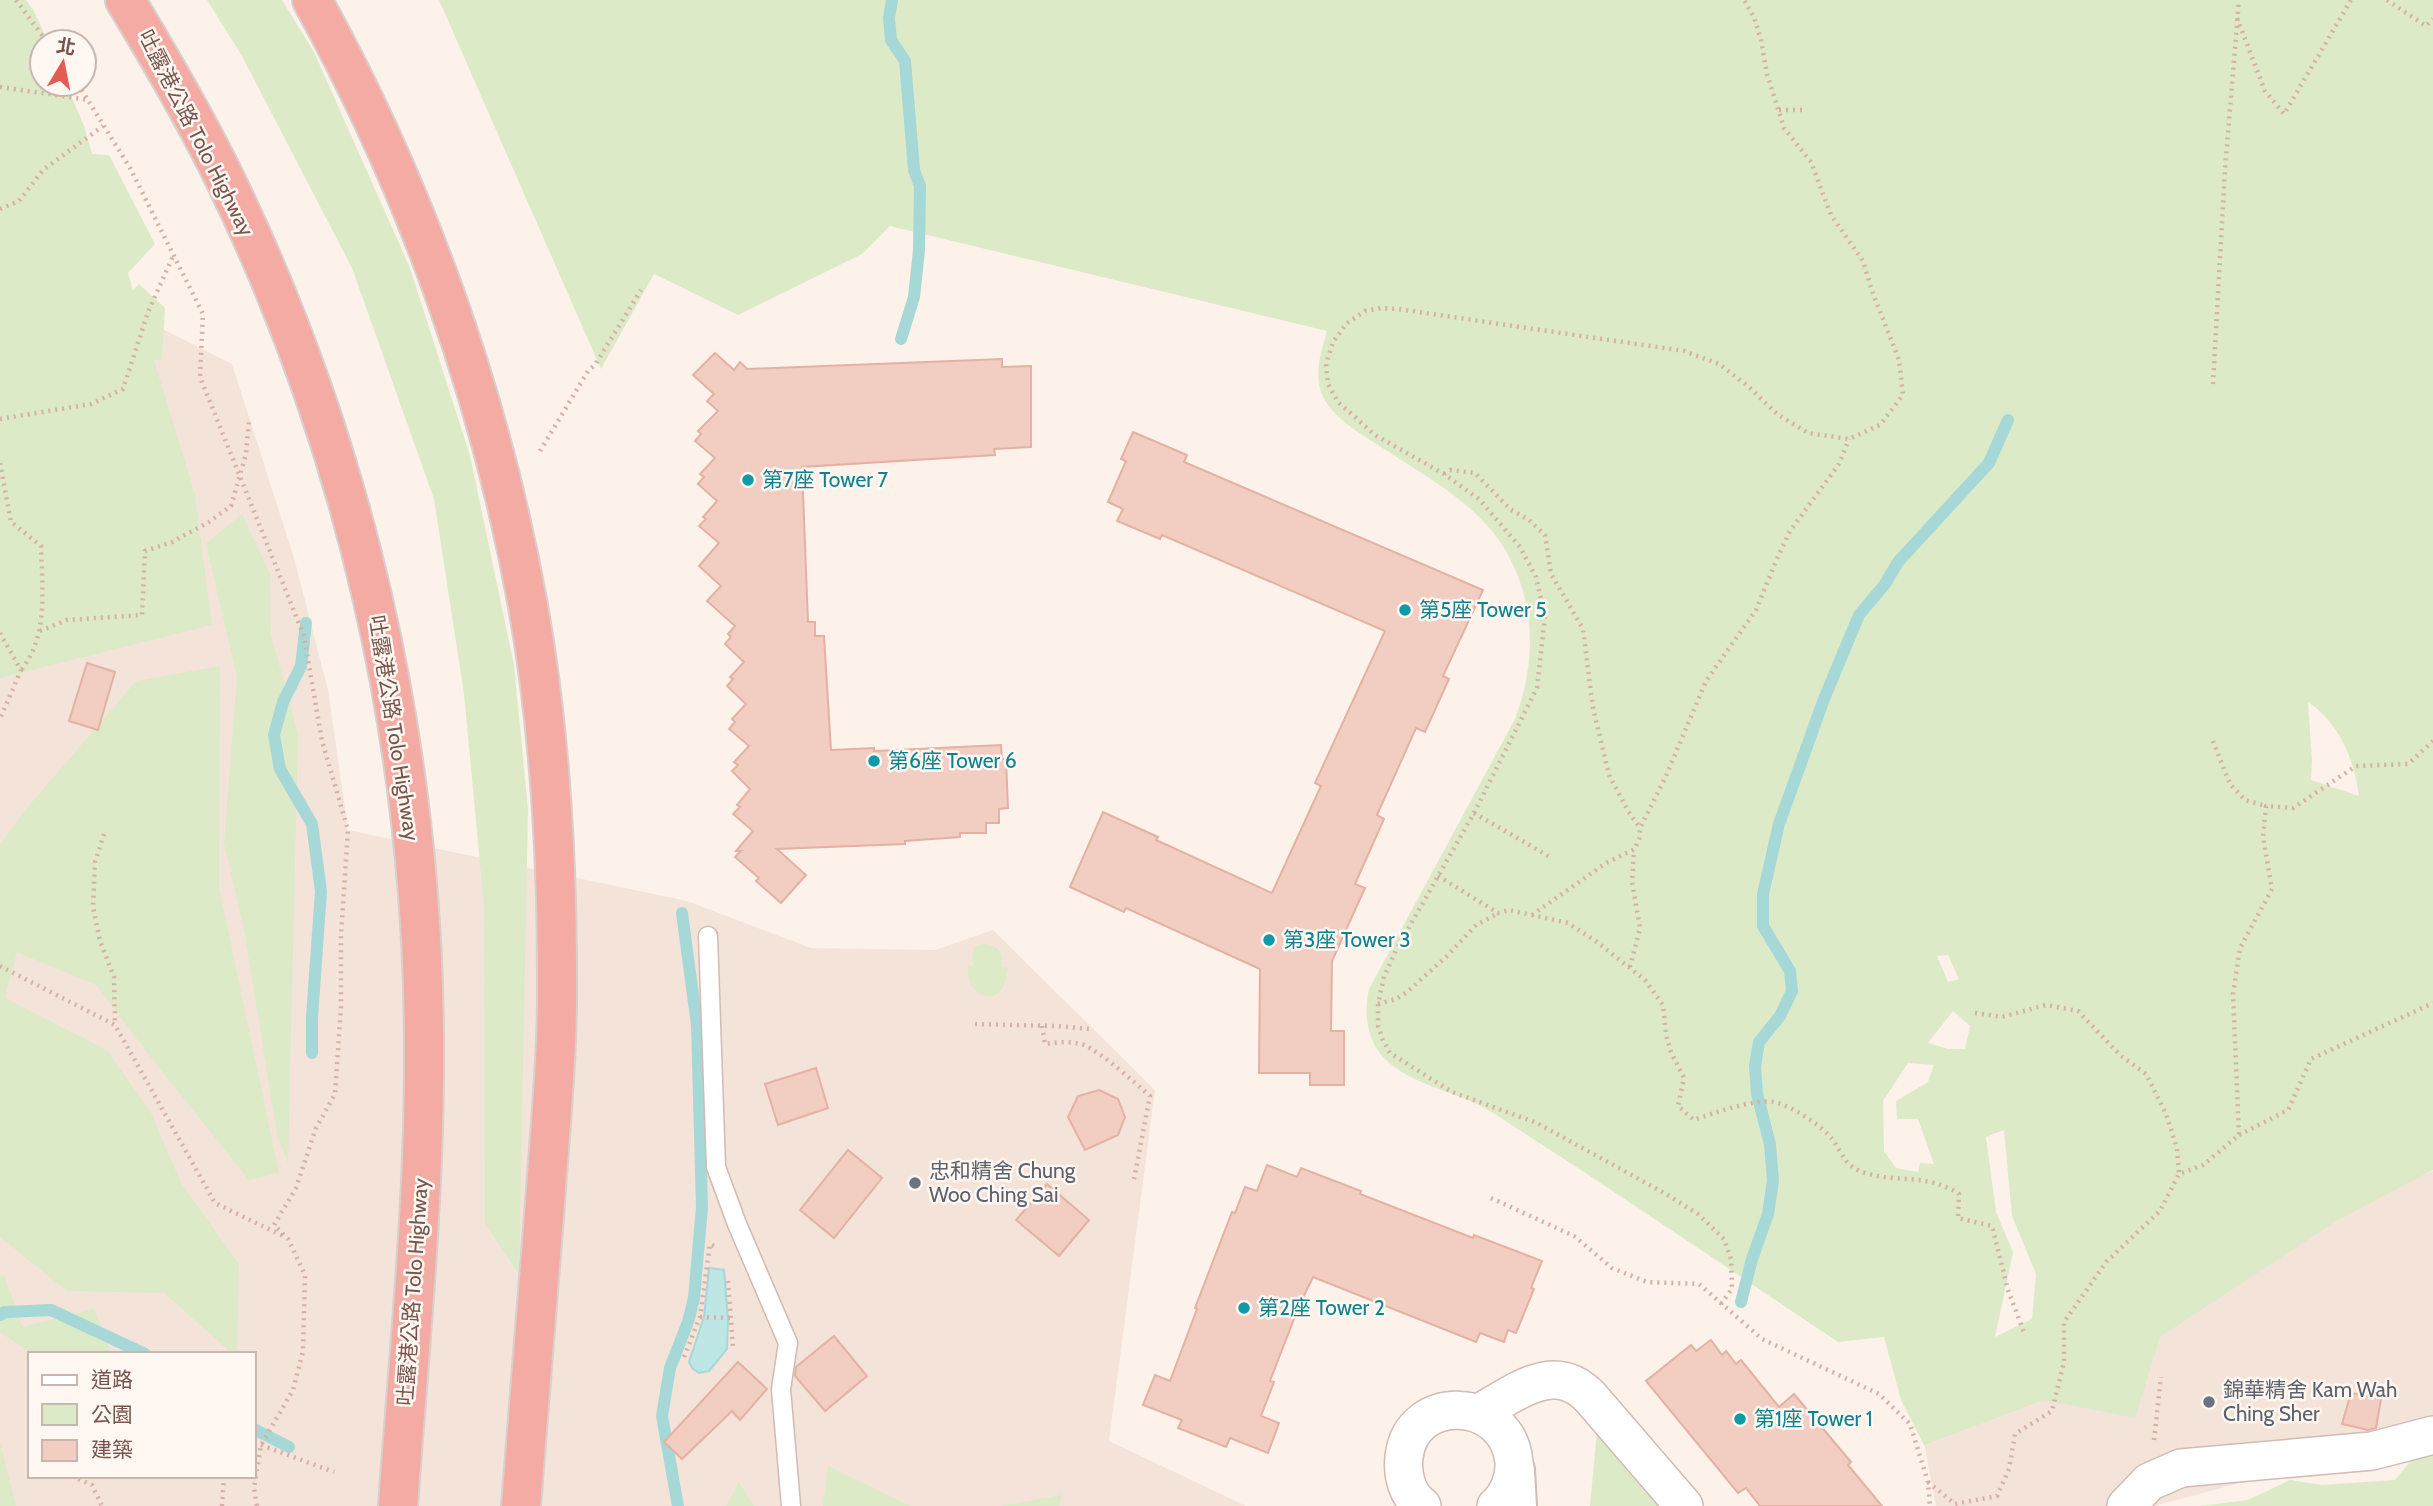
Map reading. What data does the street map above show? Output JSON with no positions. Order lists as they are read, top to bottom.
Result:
{
  "streets": {
    "highway": ["吐露港公路 Tolo Highway"]
  },
  "places": [
    "第7座 Tower 7",
    "第5座 Tower 5",
    "第6座 Tower 6",
    "第3座 Tower 3",
    "忠和精舍 Chung Woo Ching Sai",
    "第2座 Tower 2",
    "錦華精舍 Kam Wah Ching Sher",
    "第1座 Tower 1"
  ],
  "legend": ["道路", "公園", "建築"],
  "north": "top"
}
